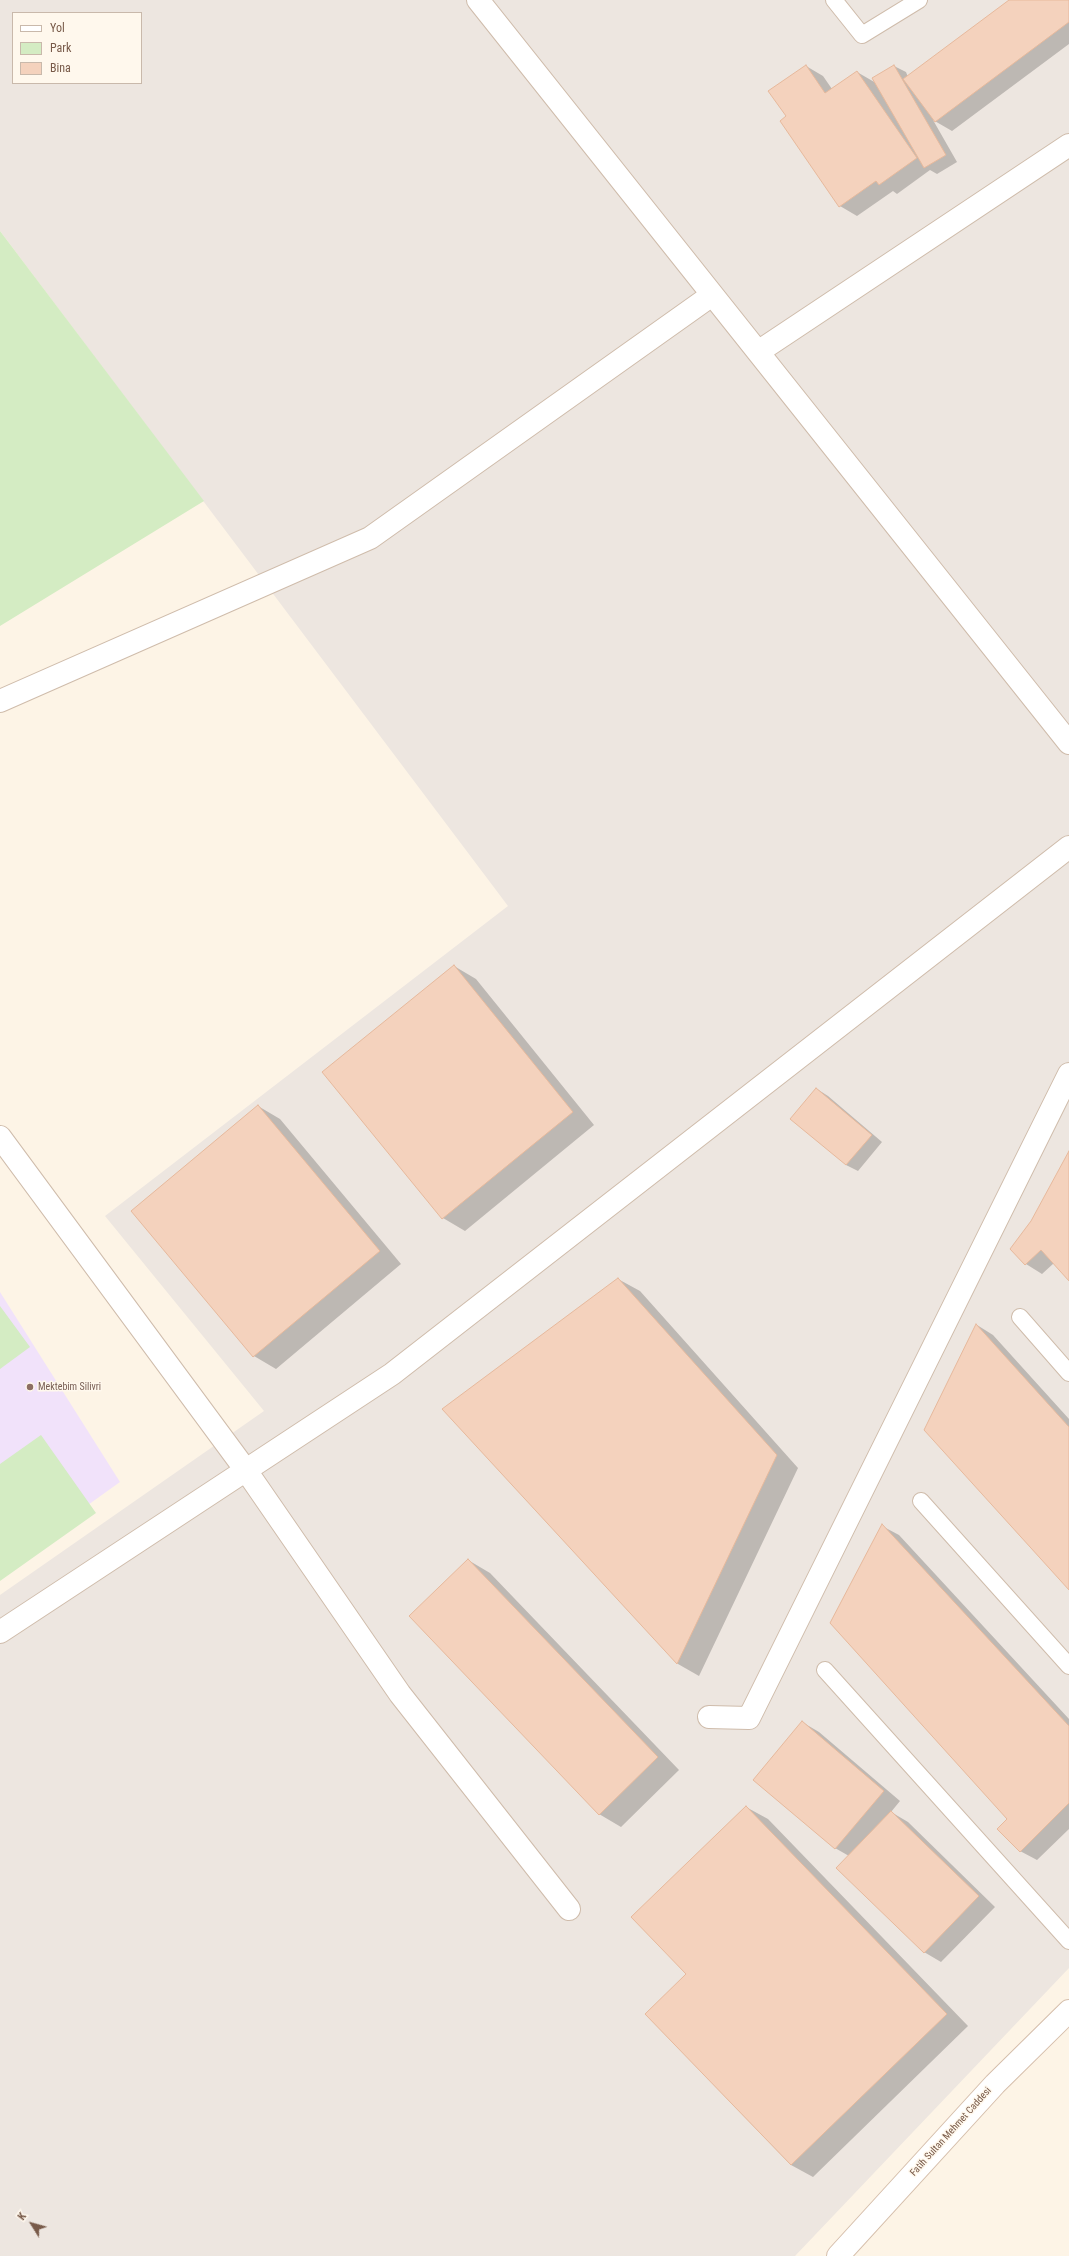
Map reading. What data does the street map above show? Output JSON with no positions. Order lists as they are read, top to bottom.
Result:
{
  "streets": {
    "street": ["Fatih Sultan Mehmet Caddesi"]
  },
  "places": ["Mektebim Silivri"],
  "legend": ["Yol", "Park", "Bina"],
  "north": "top left"
}
